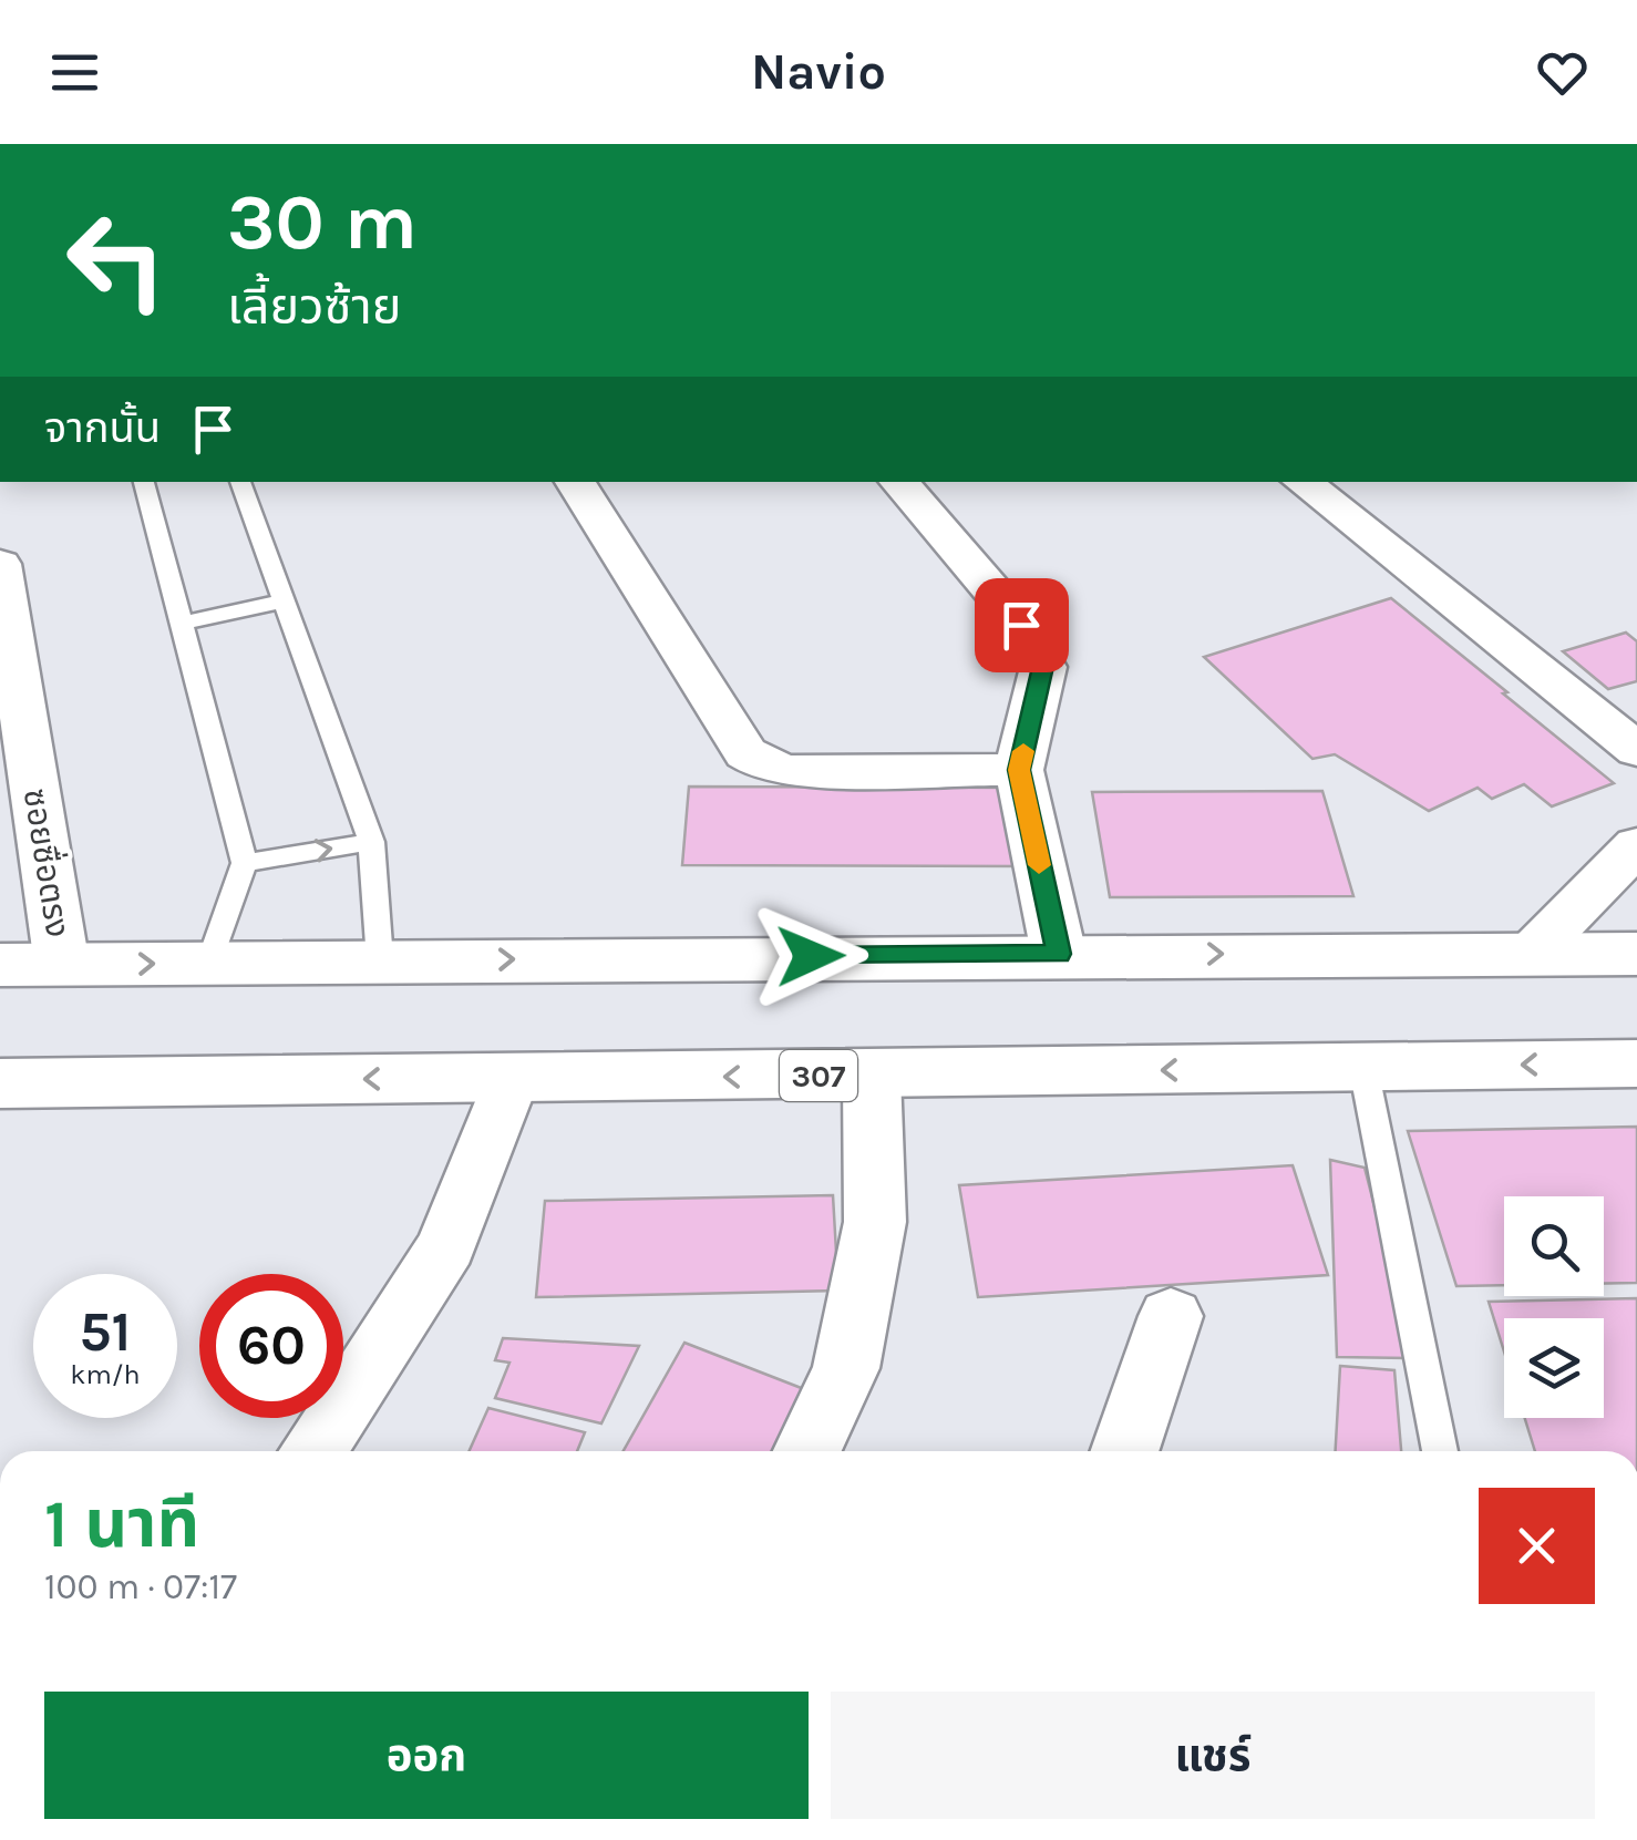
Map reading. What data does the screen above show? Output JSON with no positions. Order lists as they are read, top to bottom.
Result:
{
  "streets": {
    "main road": ["307"],
    "street": ["ซอยซื่อตรง"]
  },
  "page": {
    "header": "Navio",
    "turn": ["30 m", "เลี้ยวซ้าย"],
    "then": "จากนั้น",
    "speed": "51 km/h",
    "limit": "60",
    "heading": ["1 นาที", "100 m · 07:17"],
    "buttons": ["ออก", "แชร์"]
  }
}
